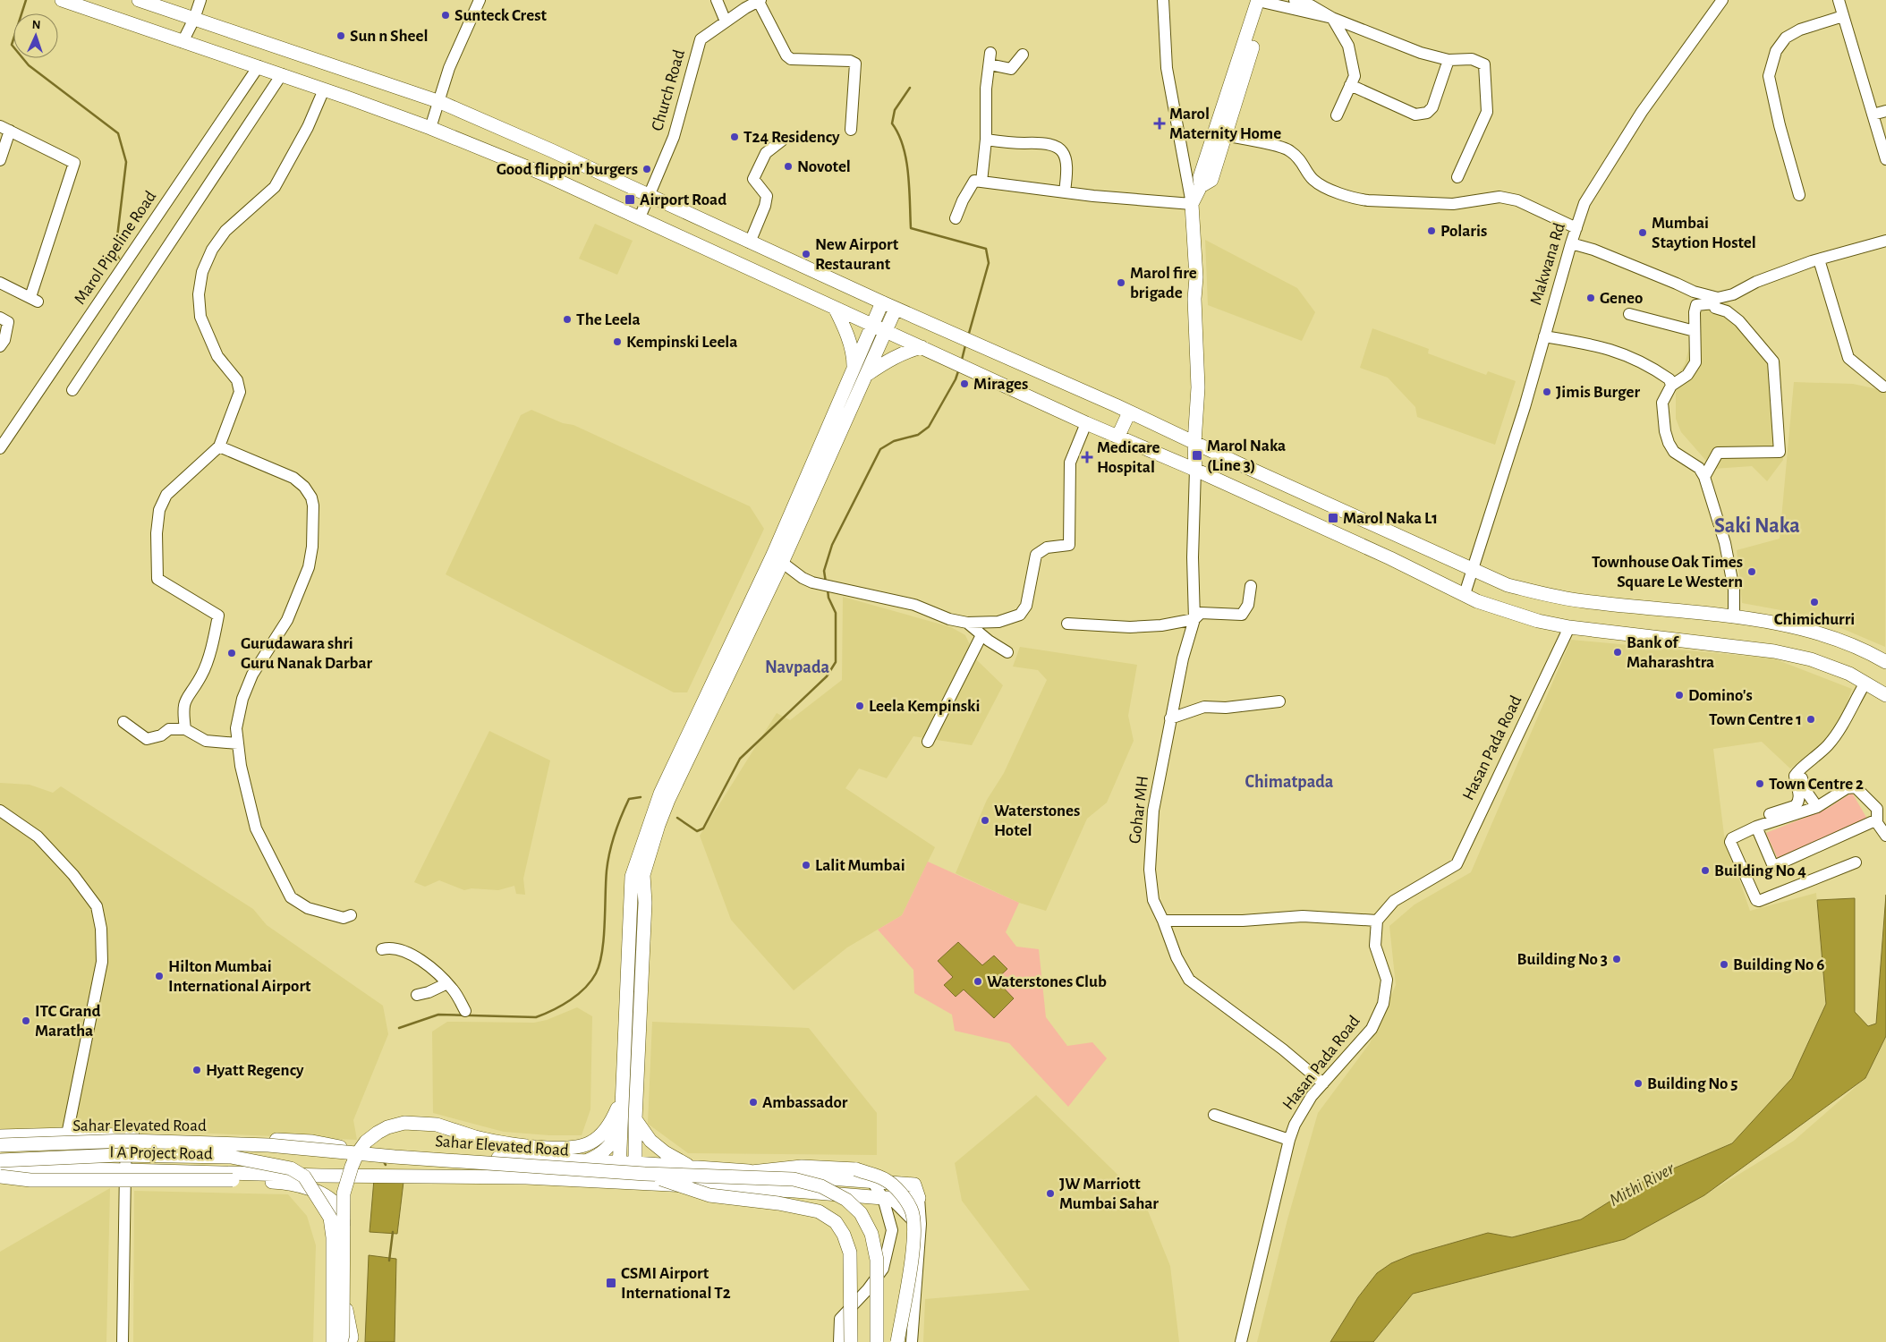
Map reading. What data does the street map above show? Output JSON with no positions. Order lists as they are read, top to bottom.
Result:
{
  "streets": {
    "main road": ["Sahar Elevated Road", "I A Project Road"],
    "street": [
      "Church Road",
      "Marol Pipeline Road",
      "Makwana Rd",
      "Hasan Pada Road",
      "Gohar MH"
    ]
  },
  "crossings": [
    ["Hasan Pada Road", "Gohar MH"],
    ["Sahar Elevated Road", "I A Project Road"]
  ],
  "districts": ["Saki Naka", "Navpada", "Chimatpada"],
  "water": ["Mithi River"],
  "places": {
    "other": [
      "Sunteck Crest",
      "Sun n Sheel",
      "T24 Residency",
      "Novotel",
      "Good flippin' burgers",
      "Polaris",
      "Mumbai Staytion Hostel",
      "New Airport Restaurant",
      "Marol fire brigade",
      "Geneo",
      "The Leela",
      "Kempinski Leela",
      "Mirages",
      "Jimis Burger",
      "Townhouse Oak Times Square Le Western",
      "Chimichurri",
      "Bank of Maharashtra",
      "Gurudawara shri Guru Nanak Darbar",
      "Domino's",
      "Leela Kempinski",
      "Town Centre 1",
      "Town Centre 2",
      "Waterstones Hotel",
      "Lalit Mumbai",
      "Building No 4",
      "Building No 3",
      "Building No 6",
      "Hilton Mumbai International Airport",
      "Waterstones Club",
      "ITC Grand Maratha",
      "Hyatt Regency",
      "Building No 5",
      "Ambassador",
      "JW Marriott Mumbai Sahar"
    ],
    "health": ["Marol Maternity Home", "Medicare Hospital"],
    "transit": [
      "Airport Road",
      "Marol Naka (Line 3)",
      "Marol Naka L1",
      "CSMI Airport International T2"
    ]
  },
  "north": "top"
}
